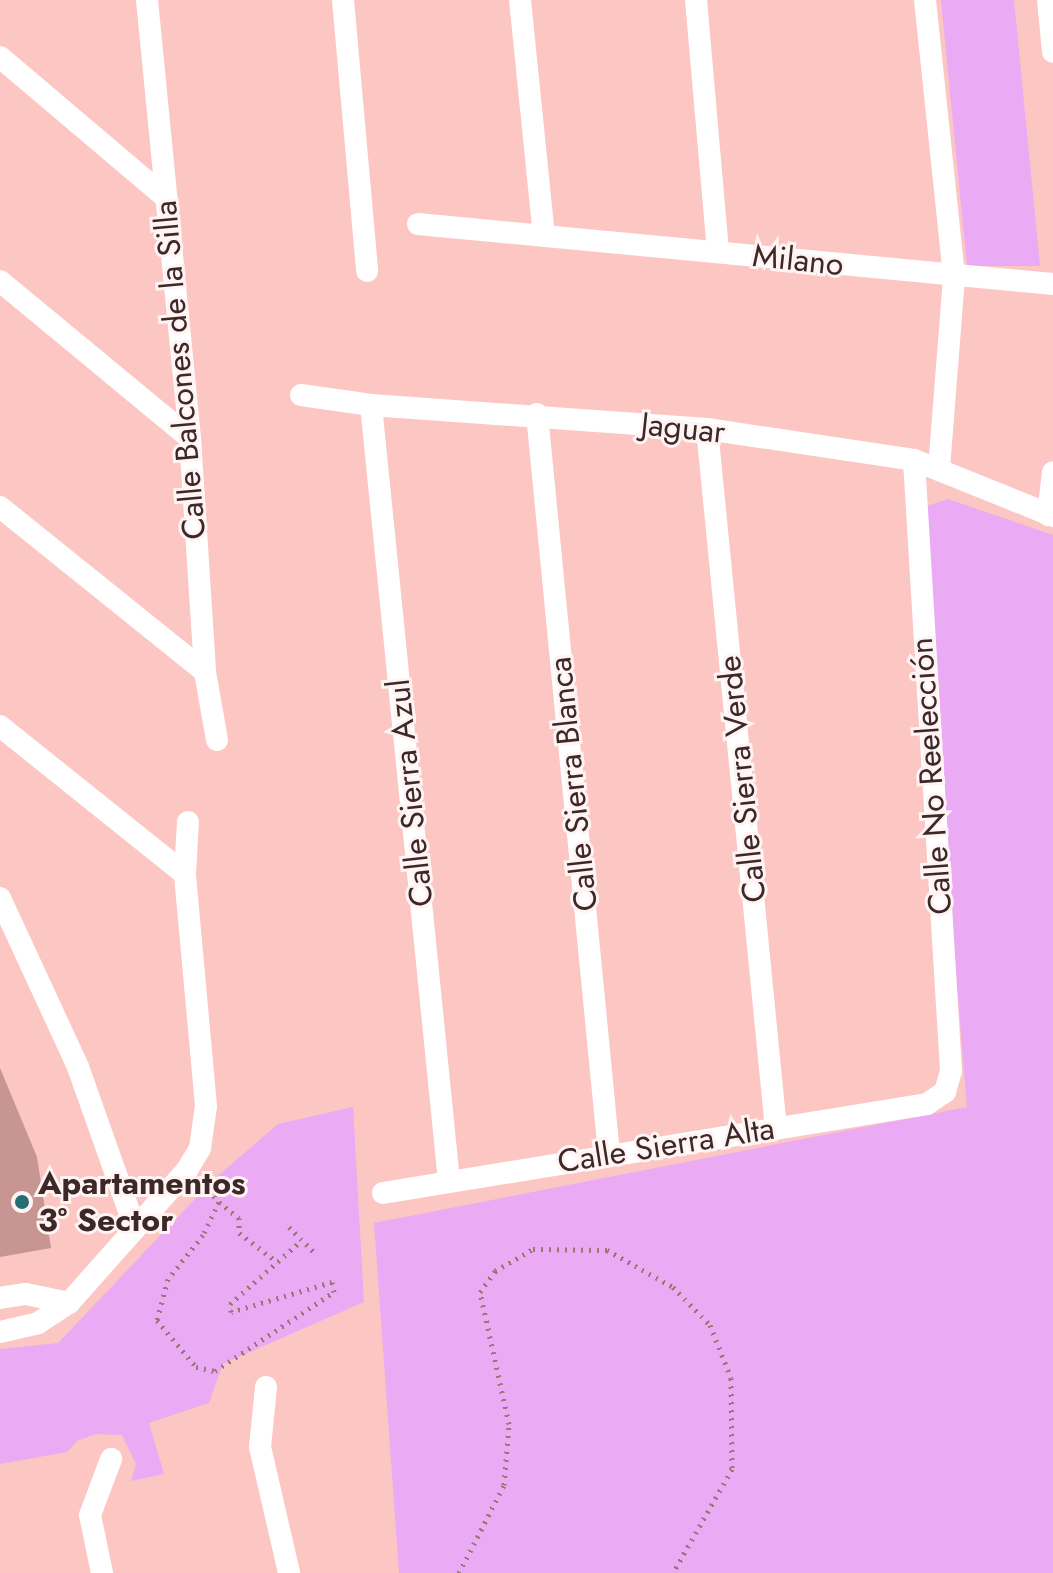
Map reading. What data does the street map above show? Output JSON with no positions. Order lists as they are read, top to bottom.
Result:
{
  "streets": {
    "street": [
      "Milano",
      "Calle Balcones de la Silla",
      "Jaguar",
      "Calle No Reelección",
      "Calle Sierra Verde",
      "Calle Sierra Blanca",
      "Calle Sierra Azul",
      "Calle Sierra Alta"
    ]
  },
  "crossings": [
    ["Jaguar", "Calle No Reelección"],
    ["Jaguar", "Calle Sierra Verde"],
    ["Jaguar", "Calle Sierra Blanca"],
    ["Jaguar", "Calle Sierra Azul"],
    ["Calle No Reelección", "Calle Sierra Alta"],
    ["Calle Sierra Verde", "Calle Sierra Alta"],
    ["Calle Sierra Blanca", "Calle Sierra Alta"],
    ["Calle Sierra Azul", "Calle Sierra Alta"]
  ],
  "places": ["Apartamentos 3° Sector"]
}
